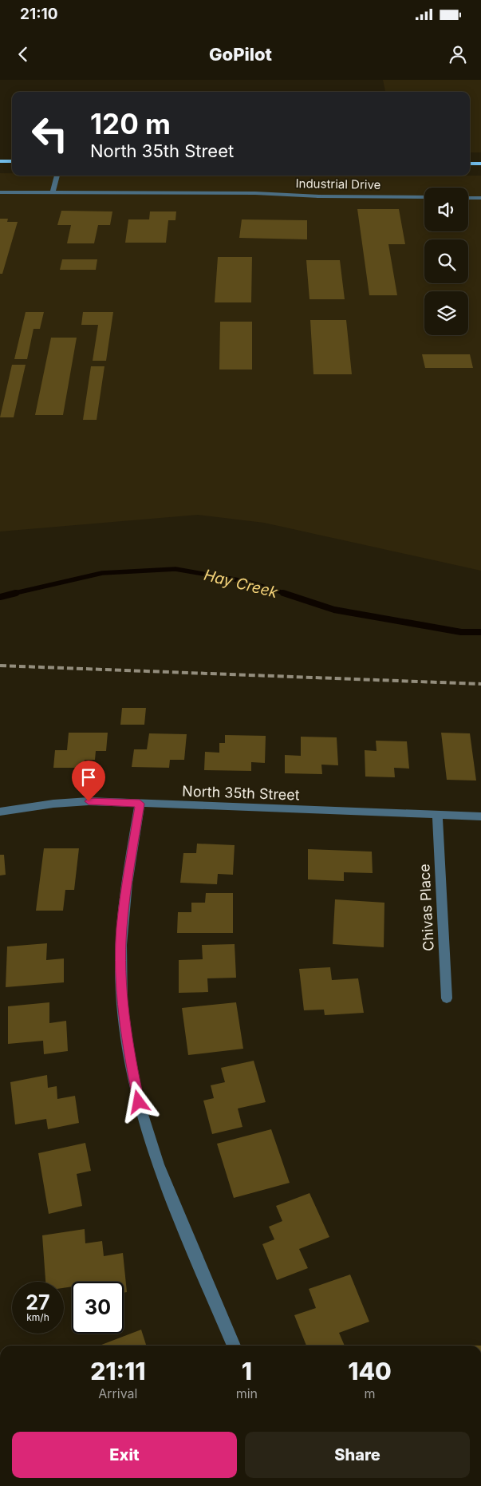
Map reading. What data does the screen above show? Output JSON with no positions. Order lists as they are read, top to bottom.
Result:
{
  "streets": {
    "street": ["Industrial Drive", "North 35th Street", "Chivas Place"]
  },
  "crossings": [
    ["North 35th Street", "Chivas Place"]
  ],
  "water": ["Hay Creek"],
  "page": {
    "status": "21:10",
    "header": "GoPilot",
    "turn": ["120 m", "North 35th Street"],
    "speed": "27 km/h",
    "limit": "30",
    "eta": [
      "21:11",
      "Arrival",
      "1",
      "min",
      "140",
      "m"
    ],
    "buttons": ["Exit", "Share"]
  }
}
